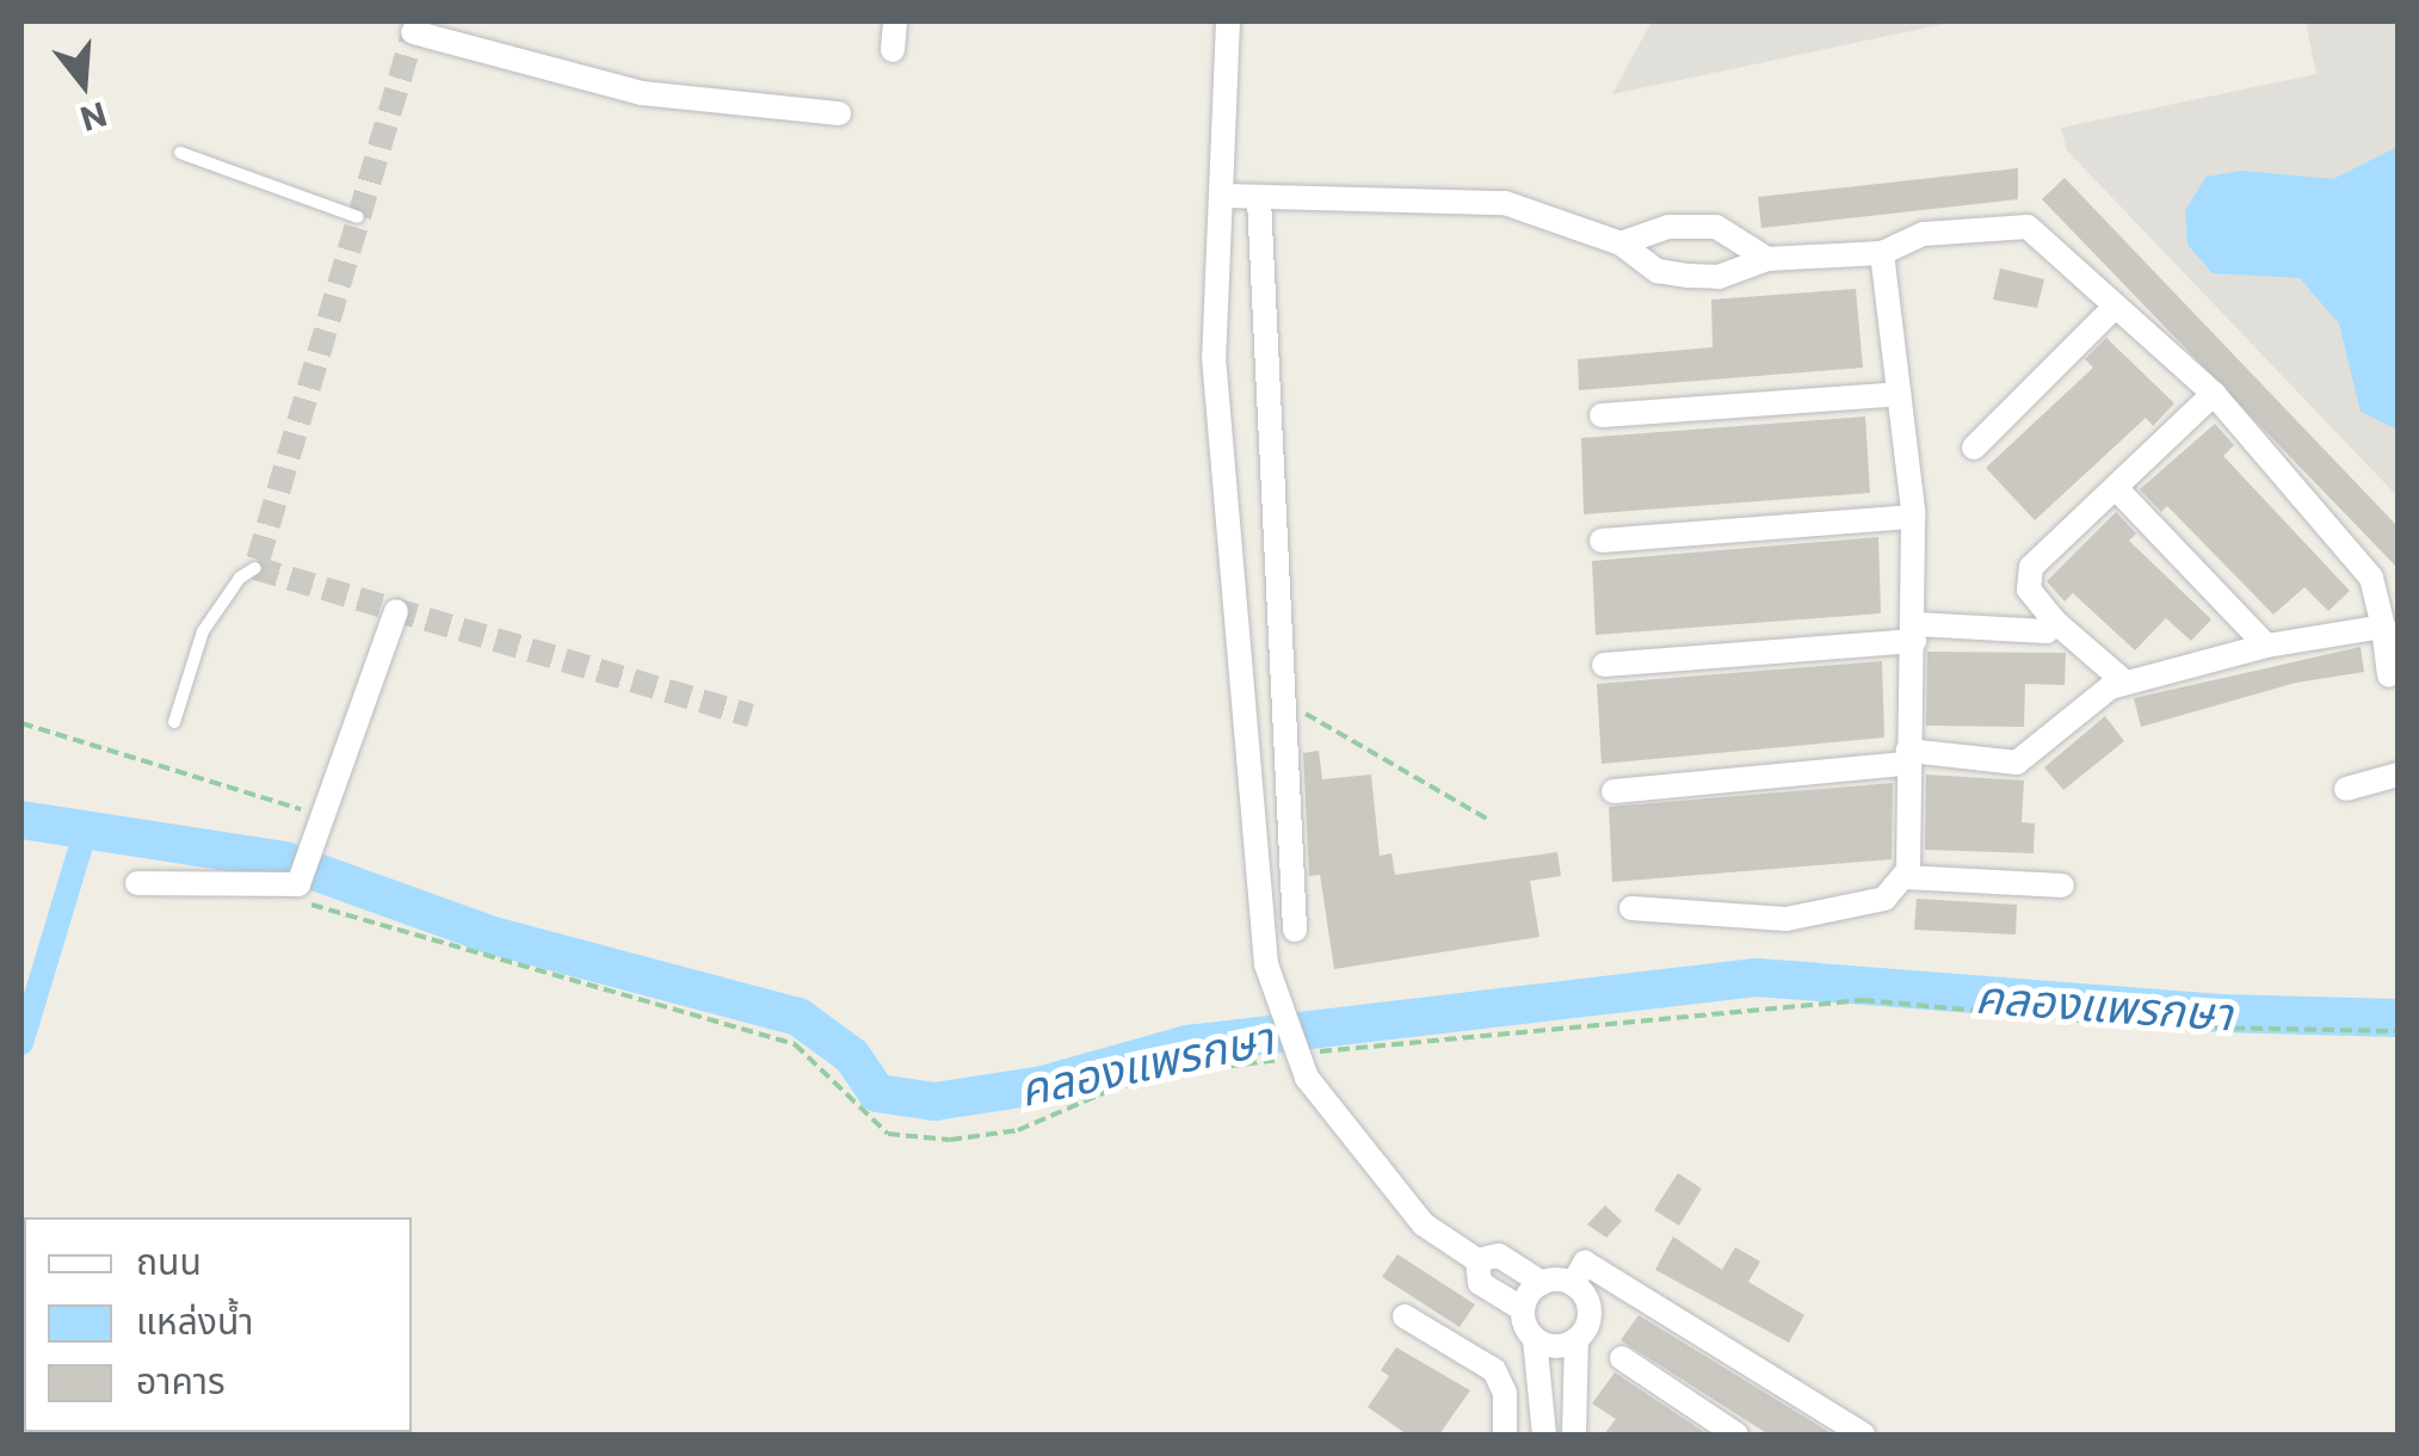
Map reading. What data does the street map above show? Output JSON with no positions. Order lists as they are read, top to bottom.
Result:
{
  "water": ["คลองแพรกษา"],
  "legend": ["ถนน", "แหล่งน้ำ", "อาคาร"],
  "north": "bottom"
}
